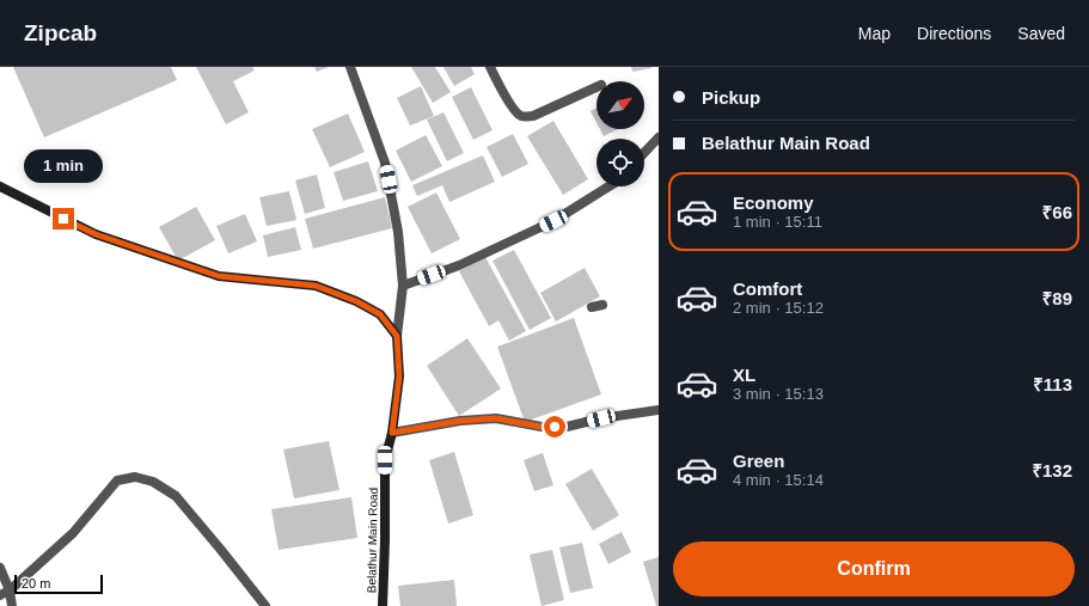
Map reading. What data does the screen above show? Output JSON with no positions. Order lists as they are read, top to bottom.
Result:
{
  "streets": {
    "street": ["Belathur Main Road"]
  },
  "scale_bar": "20 m",
  "north": "top right",
  "page": {
    "header": "Zipcab",
    "nav": ["Map", "Directions", "Saved"],
    "banner": ["Pickup", "Belathur Main Road"],
    "bubble": "1 min",
    "list": [
      {
        "name": "Economy",
        "note": "1 min · 15:11",
        "value": "₹66"
      },
      {
        "name": "Comfort",
        "note": "2 min · 15:12",
        "value": "₹89"
      },
      {
        "name": "XL",
        "note": "3 min · 15:13",
        "value": "₹113"
      },
      {
        "name": "Green",
        "note": "4 min · 15:14",
        "value": "₹132"
      }
    ],
    "buttons": "Confirm",
    "scale": "20 m"
  }
}
